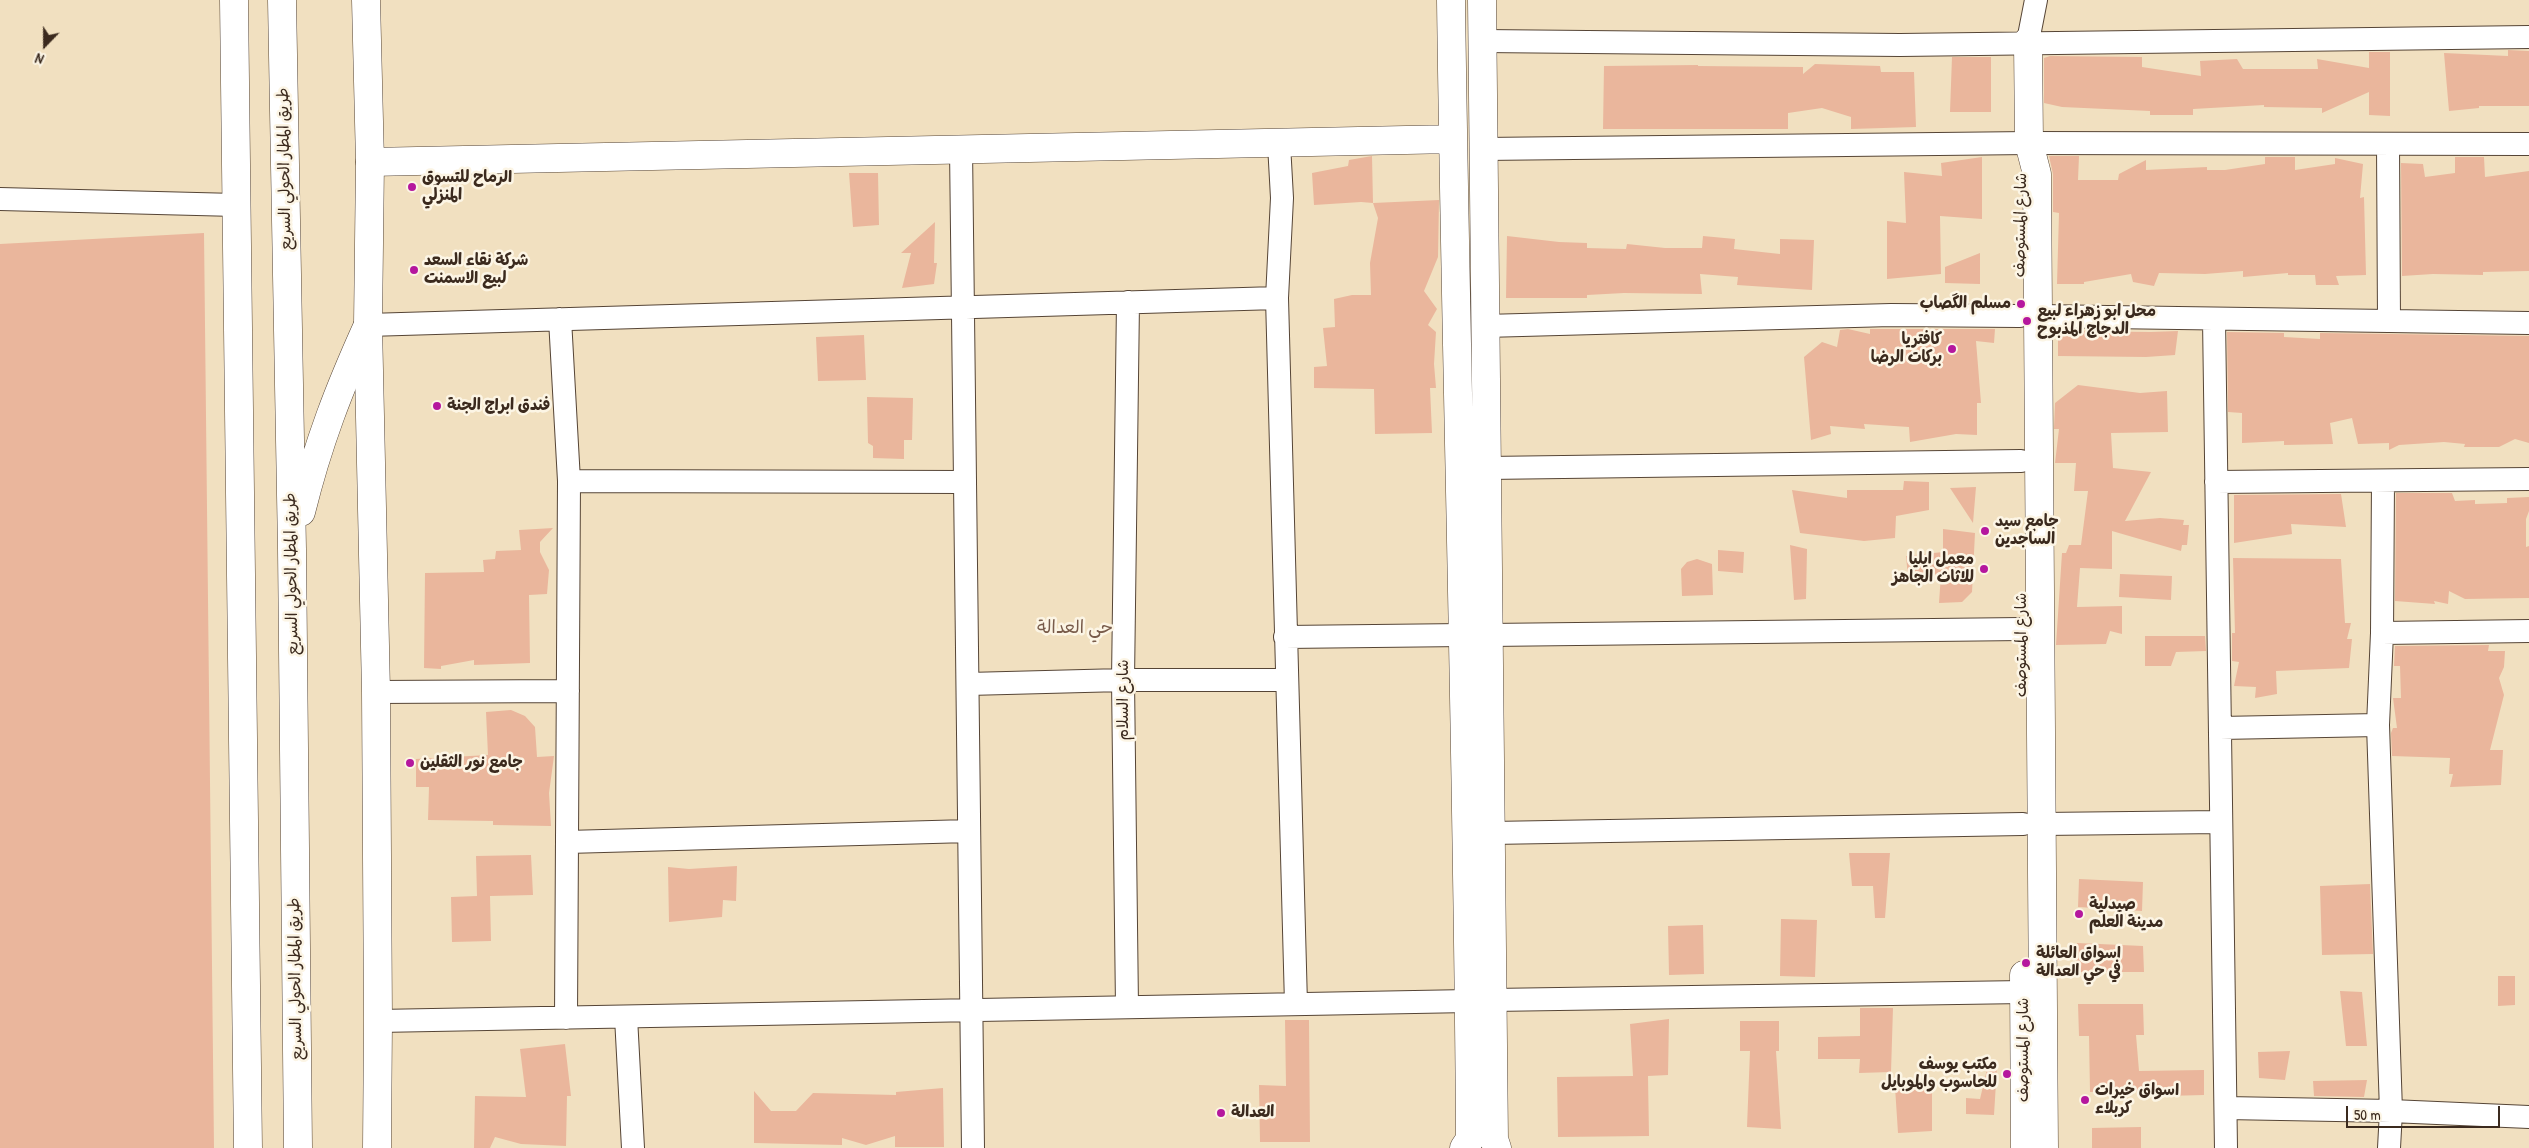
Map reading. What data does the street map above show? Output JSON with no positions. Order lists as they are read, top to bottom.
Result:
{
  "streets": {
    "main road": ["طريق المطار الحولي السريع", "شارع المستوصف"],
    "street": ["شارع السلام"]
  },
  "districts": ["حي العدالة"],
  "places": [
    "الرماح للتسوق المنزلي",
    "شركة نقاء السعد لبيع الاسمنت",
    "مسلم الگصاب",
    "محل ابو زهراء لبيع الدجاج المذبوح",
    "كافتريا بركات الرضا",
    "فندق ابراج الجنة",
    "جامع سيد الساجدين",
    "معمل ايليا للاثاث الجاهز",
    "جامع نور الثقلين",
    "صيدلية مدينة العلم",
    "اسواق العائلة في حي العدالة",
    "مكتب يوسف للحاسوب والموبايل",
    "اسواق خيرات كربلاء",
    "العدالة"
  ],
  "scale_bar": "50 m",
  "north": "bottom"
}
